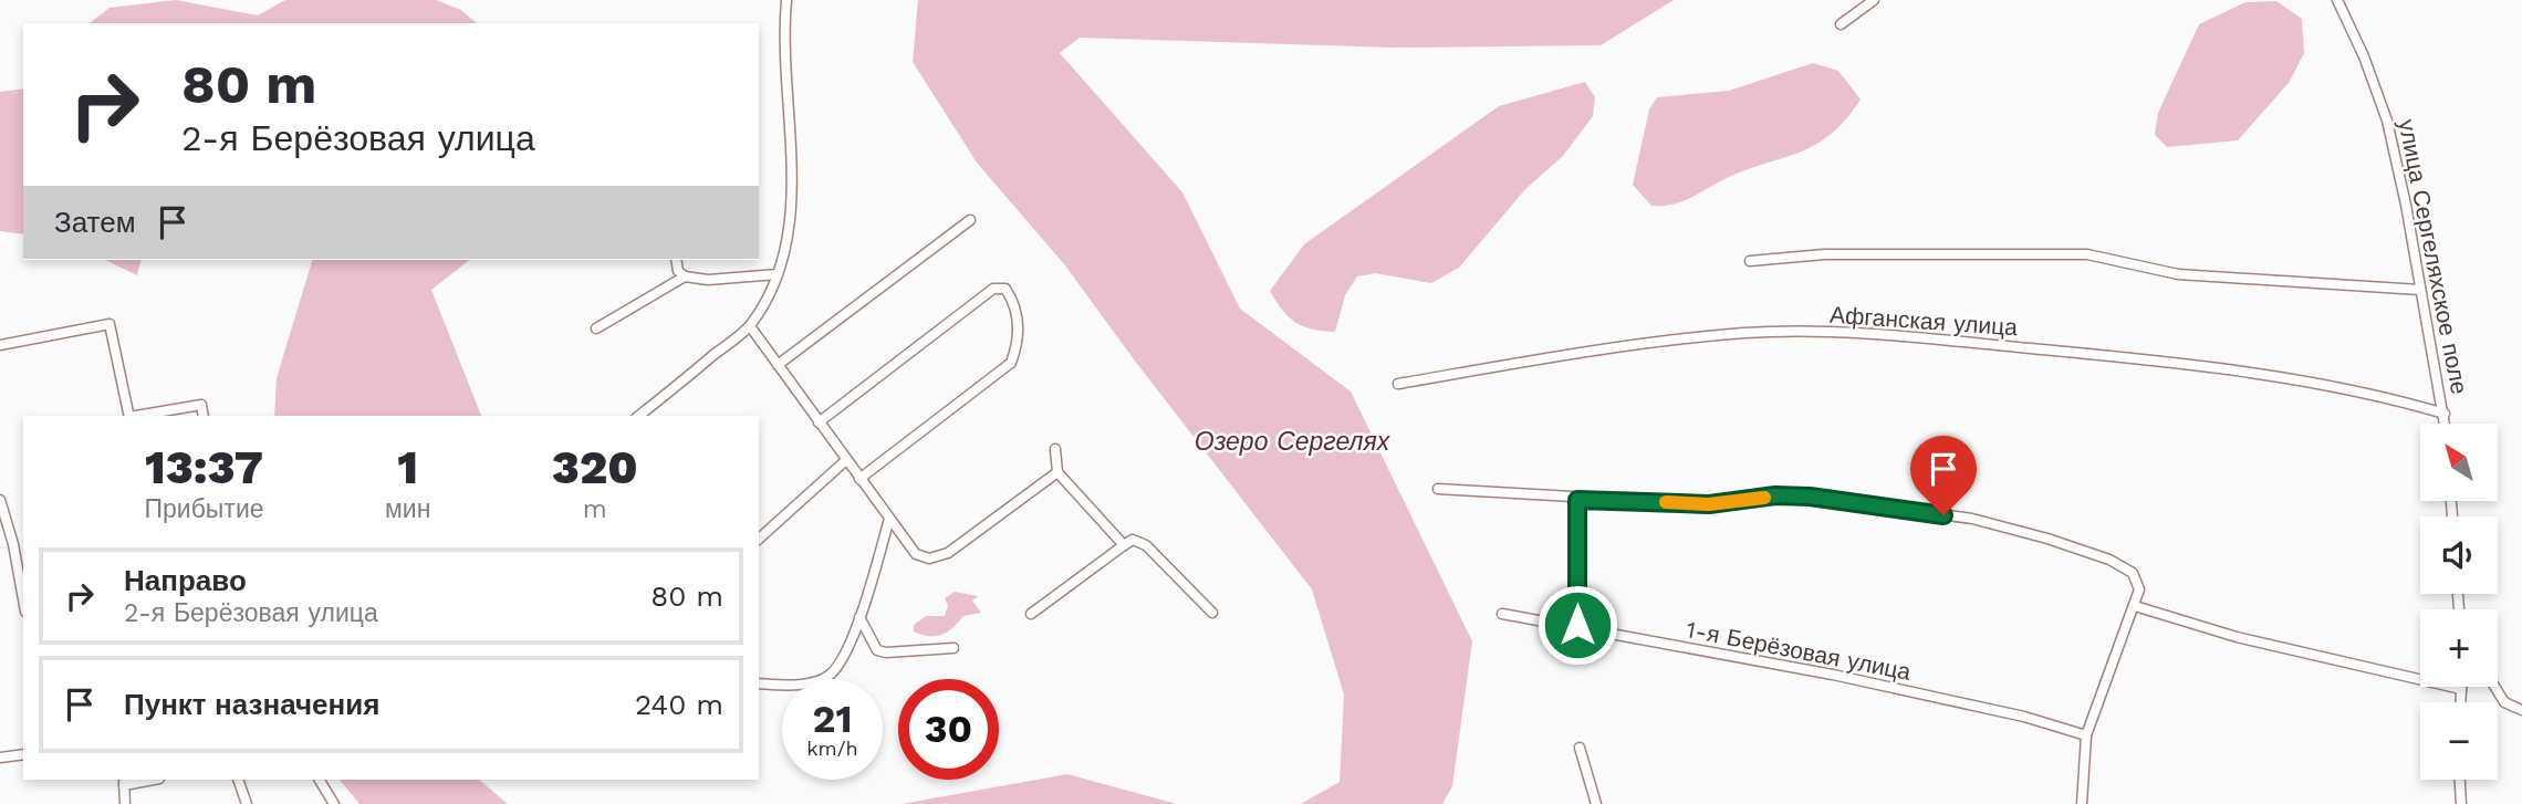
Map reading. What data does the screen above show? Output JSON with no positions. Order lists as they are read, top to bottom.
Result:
{
  "streets": {
    "street": ["улица Сергеляхское поле", "Афганская улица", "1-я Берёзовая улица"]
  },
  "crossings": [
    ["улица Сергеляхское поле", "Афганская улица"]
  ],
  "water": ["Озеро Сергелях"],
  "north": "top left",
  "page": {
    "turn": ["80 m", "2-я Берёзовая улица"],
    "then": "Затем",
    "eta": [
      "13:37",
      "Прибытие",
      "1",
      "мин",
      "320",
      "m"
    ],
    "map_buttons": ["+", "−"],
    "list": [
      {
        "name": "Направо",
        "note": "2-я Берёзовая улица",
        "value": "80 m"
      },
      {
        "name": "Пункт назначения",
        "value": "240 m"
      }
    ],
    "speed": "21 km/h",
    "limit": "30"
  }
}
